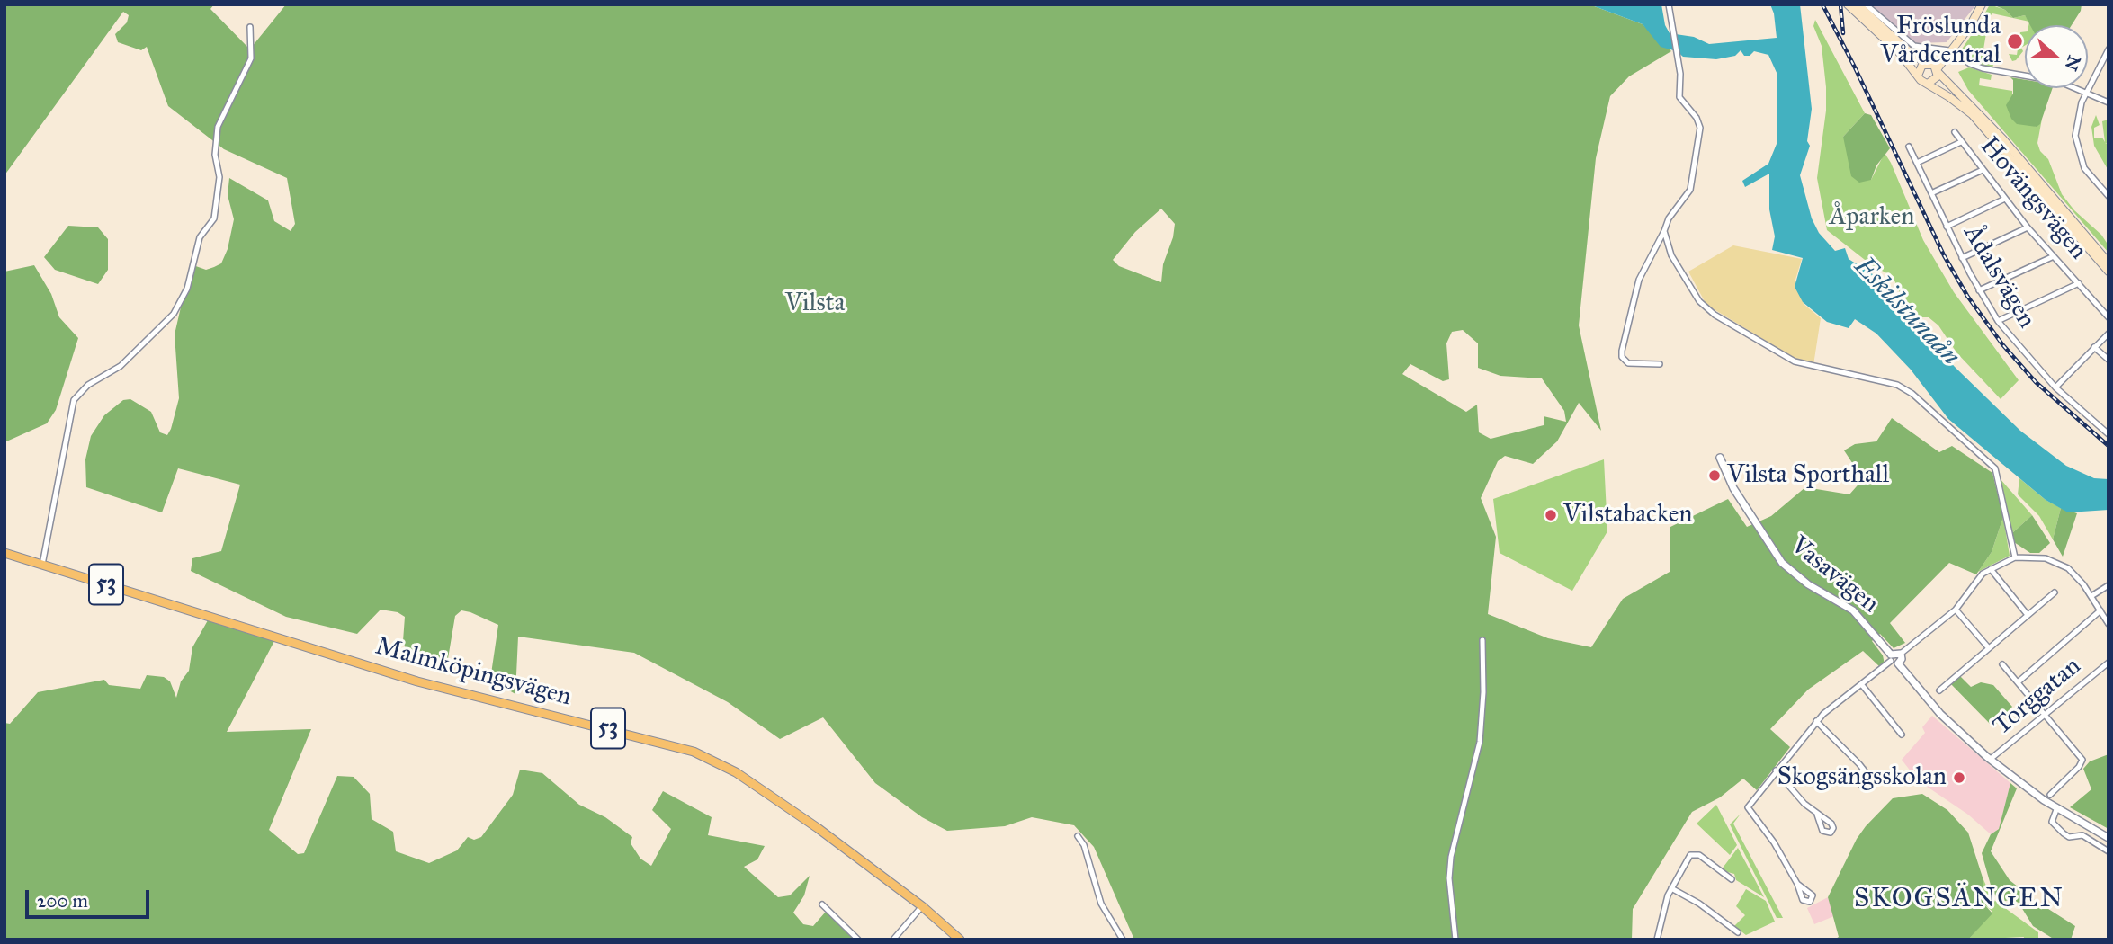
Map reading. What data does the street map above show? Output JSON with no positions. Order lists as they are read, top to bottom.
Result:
{
  "streets": {
    "main road": ["53", "Malmköpingsvägen"],
    "street": [
      "Hovängsvägen",
      "Ådalsvägen",
      "Vasavägen",
      "Torggatan"
    ]
  },
  "crossings": [
    ["Vasavägen", "Torggatan"]
  ],
  "districts": ["SKOGSÄNGEN"],
  "water": ["Eskilstunaån"],
  "parks": ["Åparken", "Vilsta"],
  "places": [
    "Fröslunda Vårdcentral",
    "Vilsta Sporthall",
    "Vilstabacken",
    "Skogsängsskolan"
  ],
  "scale_bar": "200 m",
  "north": "right"
}
